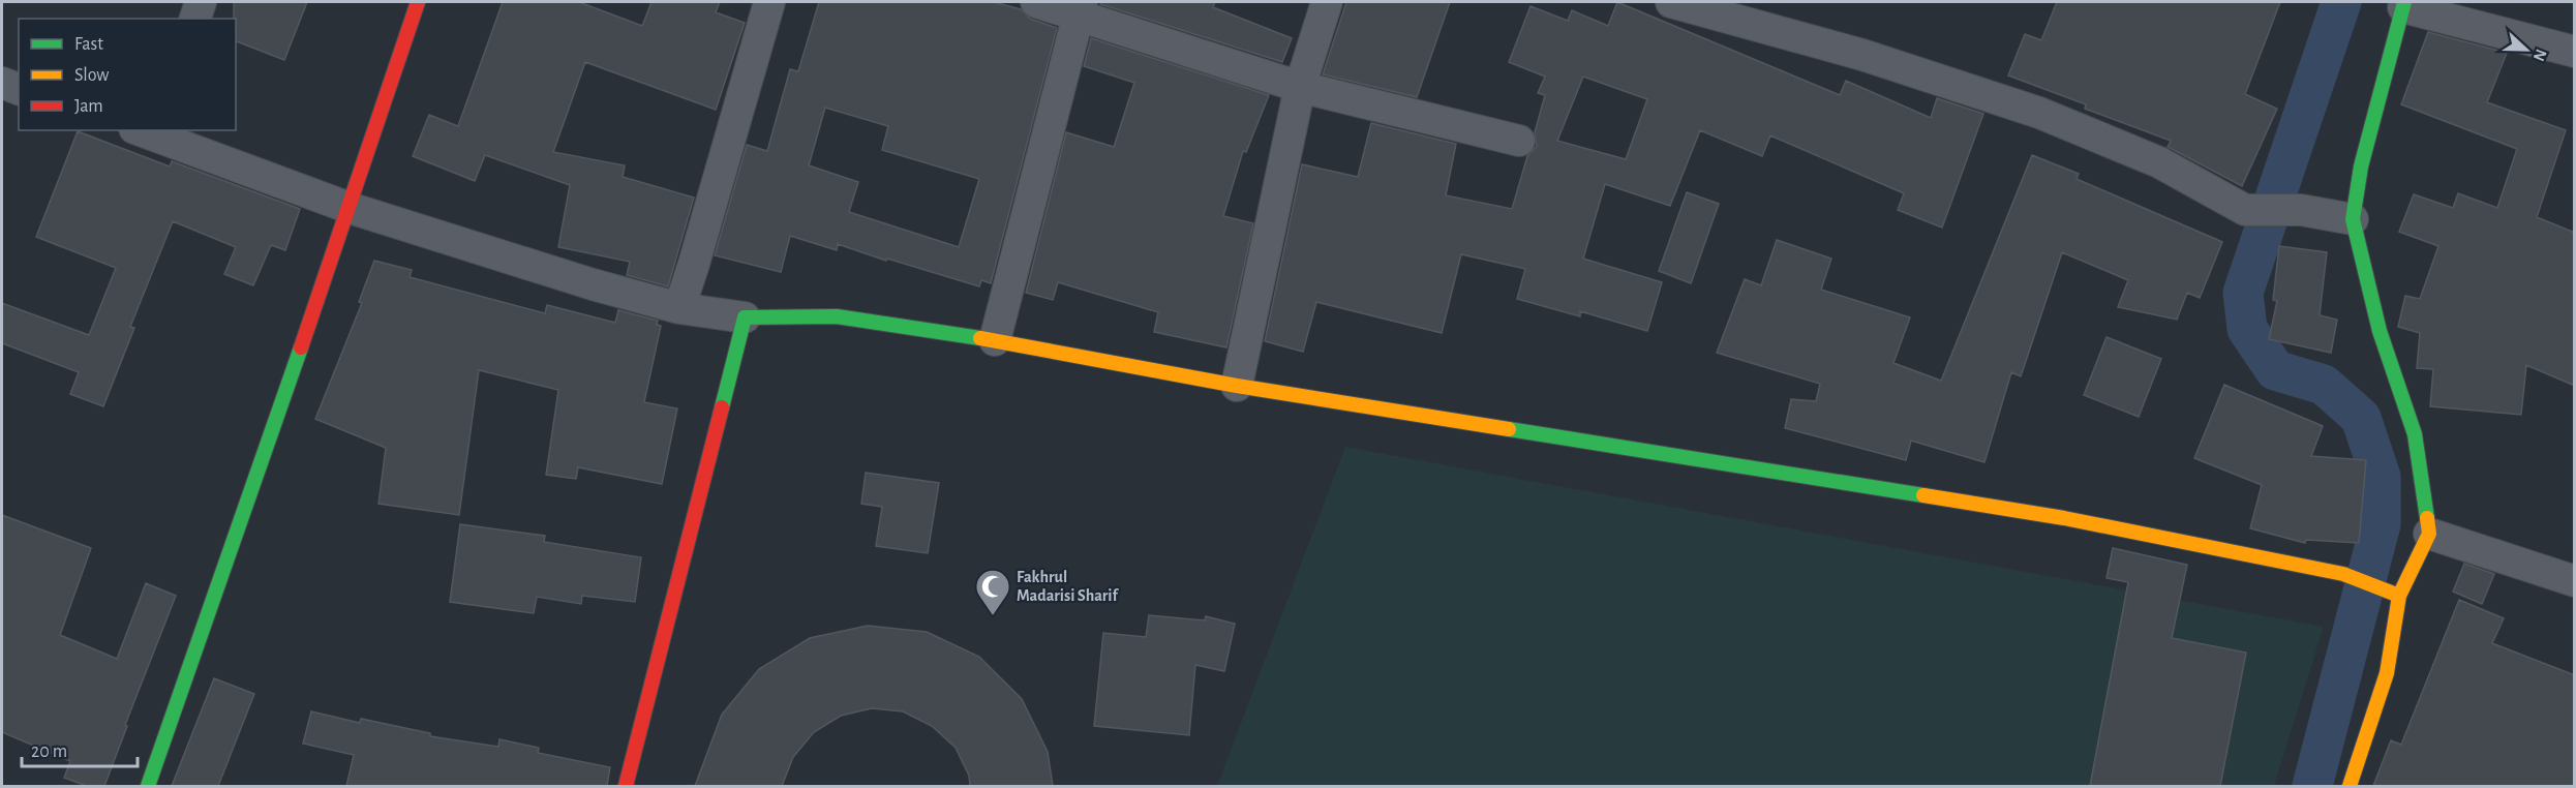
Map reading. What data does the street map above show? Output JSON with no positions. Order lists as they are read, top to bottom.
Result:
{
  "places": {
    "mosque": ["Fakhrul Madarisi Sharif"]
  },
  "legend": ["Fast", "Slow", "Jam"],
  "scale_bar": "20 m",
  "north": "right"
}
